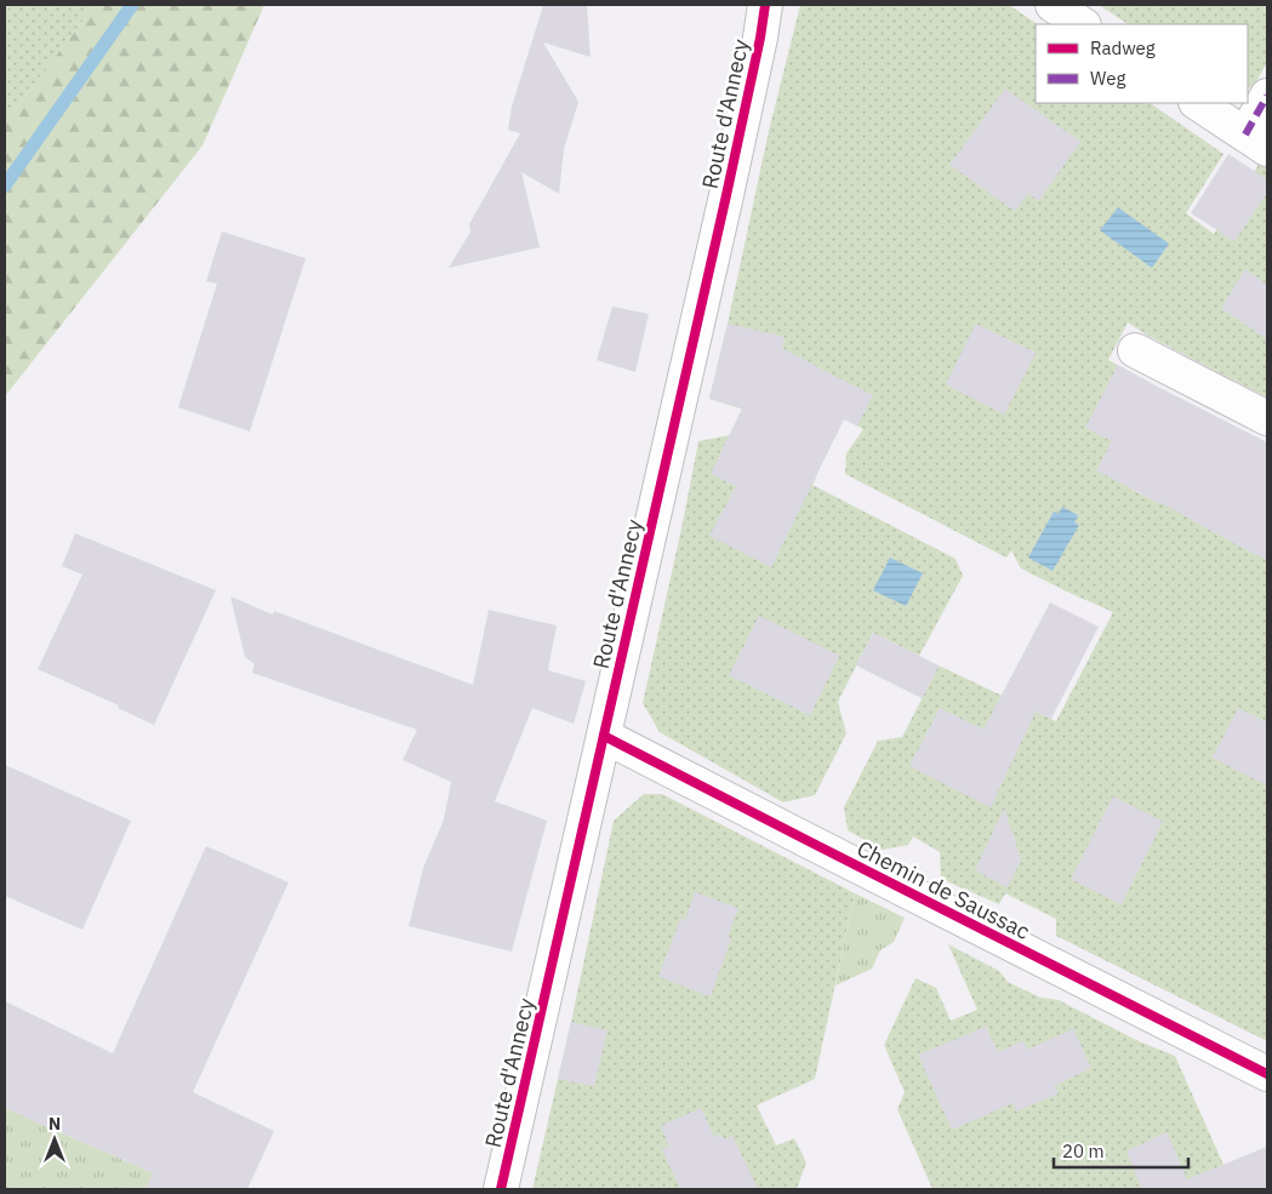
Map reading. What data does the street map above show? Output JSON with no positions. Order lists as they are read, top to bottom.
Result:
{
  "streets": {
    "main road": ["Route d'Annecy", "Chemin de Saussac"]
  },
  "crossings": [
    ["Route d'Annecy", "Chemin de Saussac"]
  ],
  "legend": ["Radweg", "Weg"],
  "scale_bar": "20 m",
  "north": "top"
}
